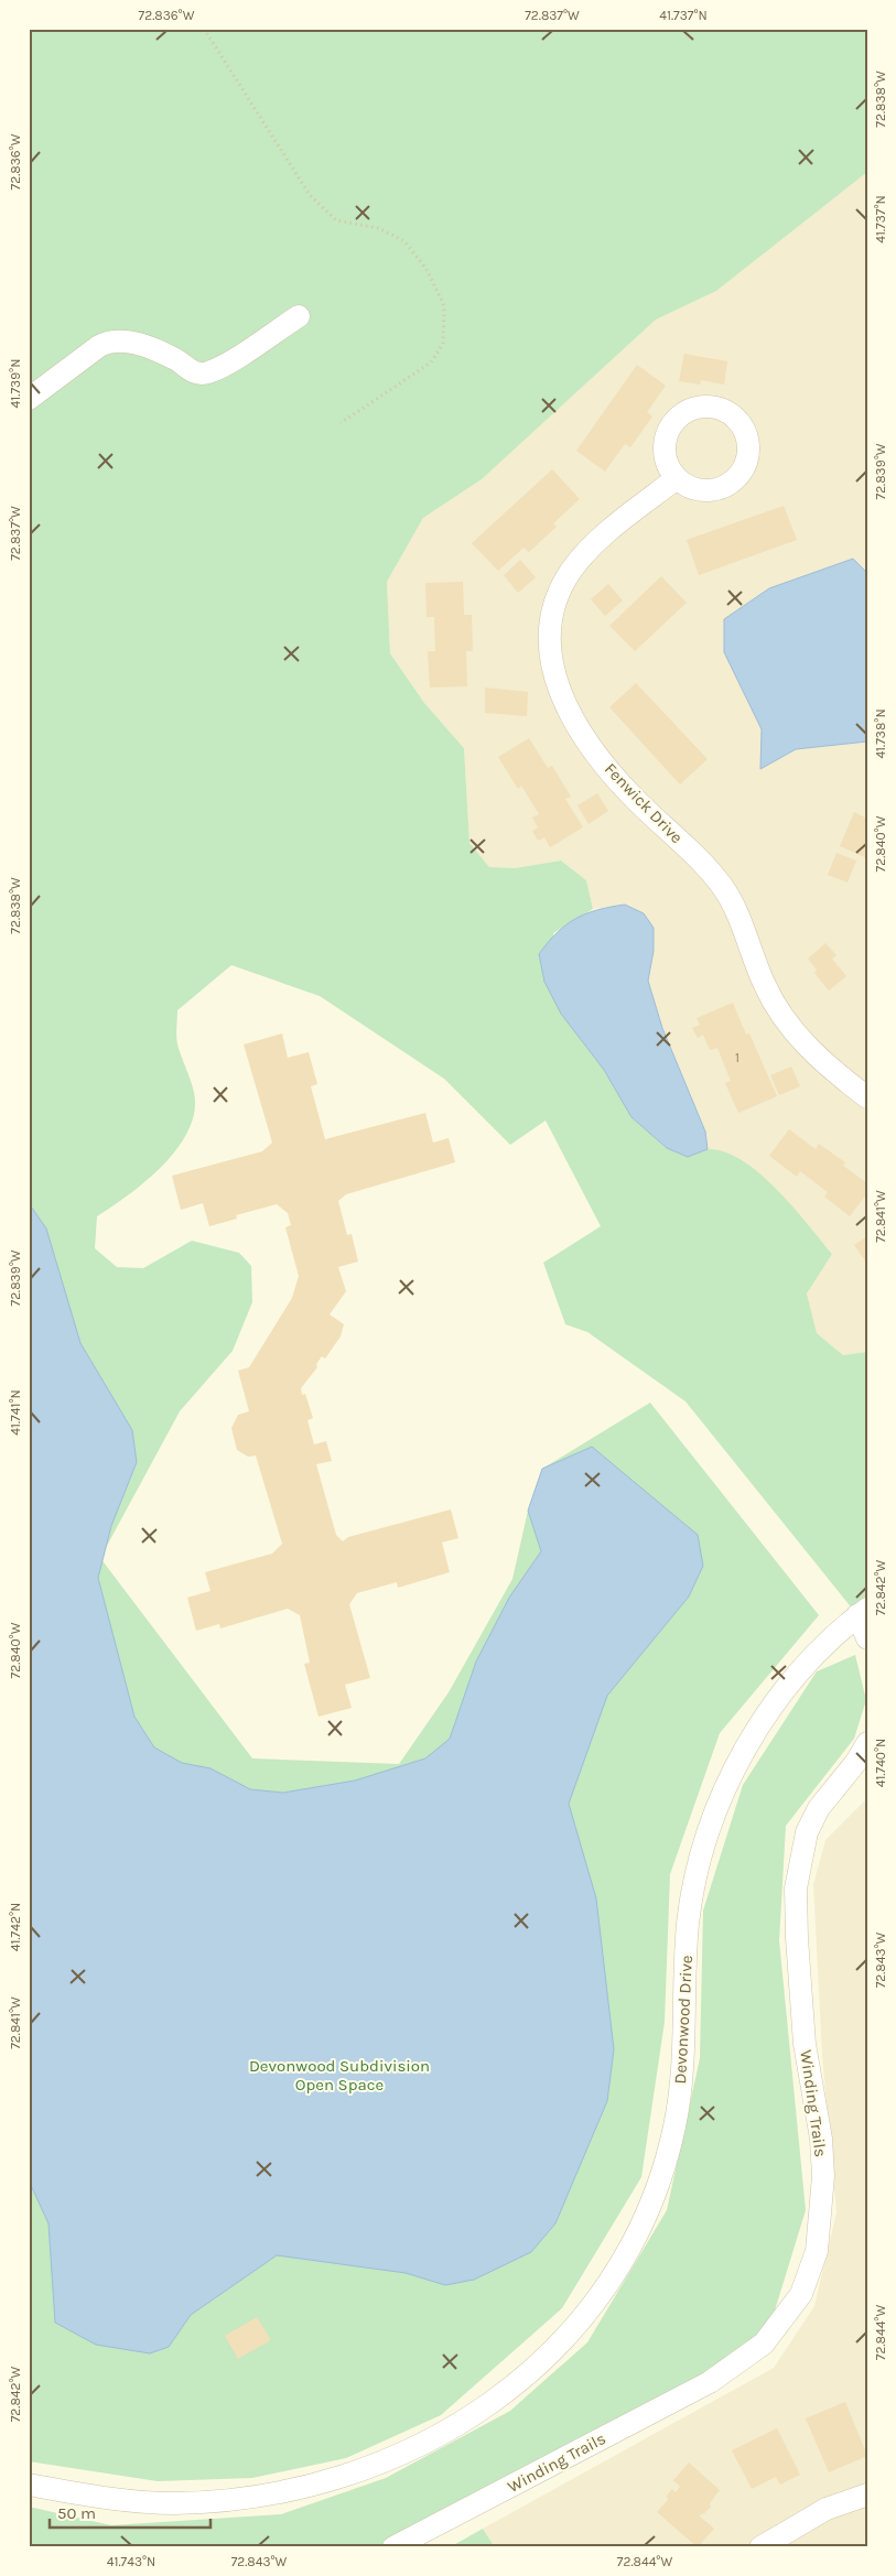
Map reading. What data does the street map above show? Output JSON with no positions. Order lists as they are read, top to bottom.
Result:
{
  "streets": {
    "street": ["Fenwick Drive", "Devonwood Drive", "Winding Trails"]
  },
  "parks": ["Devonwood Subdivision Open Space"],
  "house_numbers": ["1"],
  "scale_bar": "50 m",
  "coordinates": [
    "72.836°W",
    "72.837°W",
    "41.737°N",
    "72.838°W",
    "41.739°N",
    "72.839°W",
    "41.738°N",
    "72.840°W",
    "72.841°W",
    "41.741°N",
    "72.842°W",
    "41.740°N",
    "41.742°N",
    "72.843°W",
    "72.844°W",
    "41.743°N"
  ]
}
